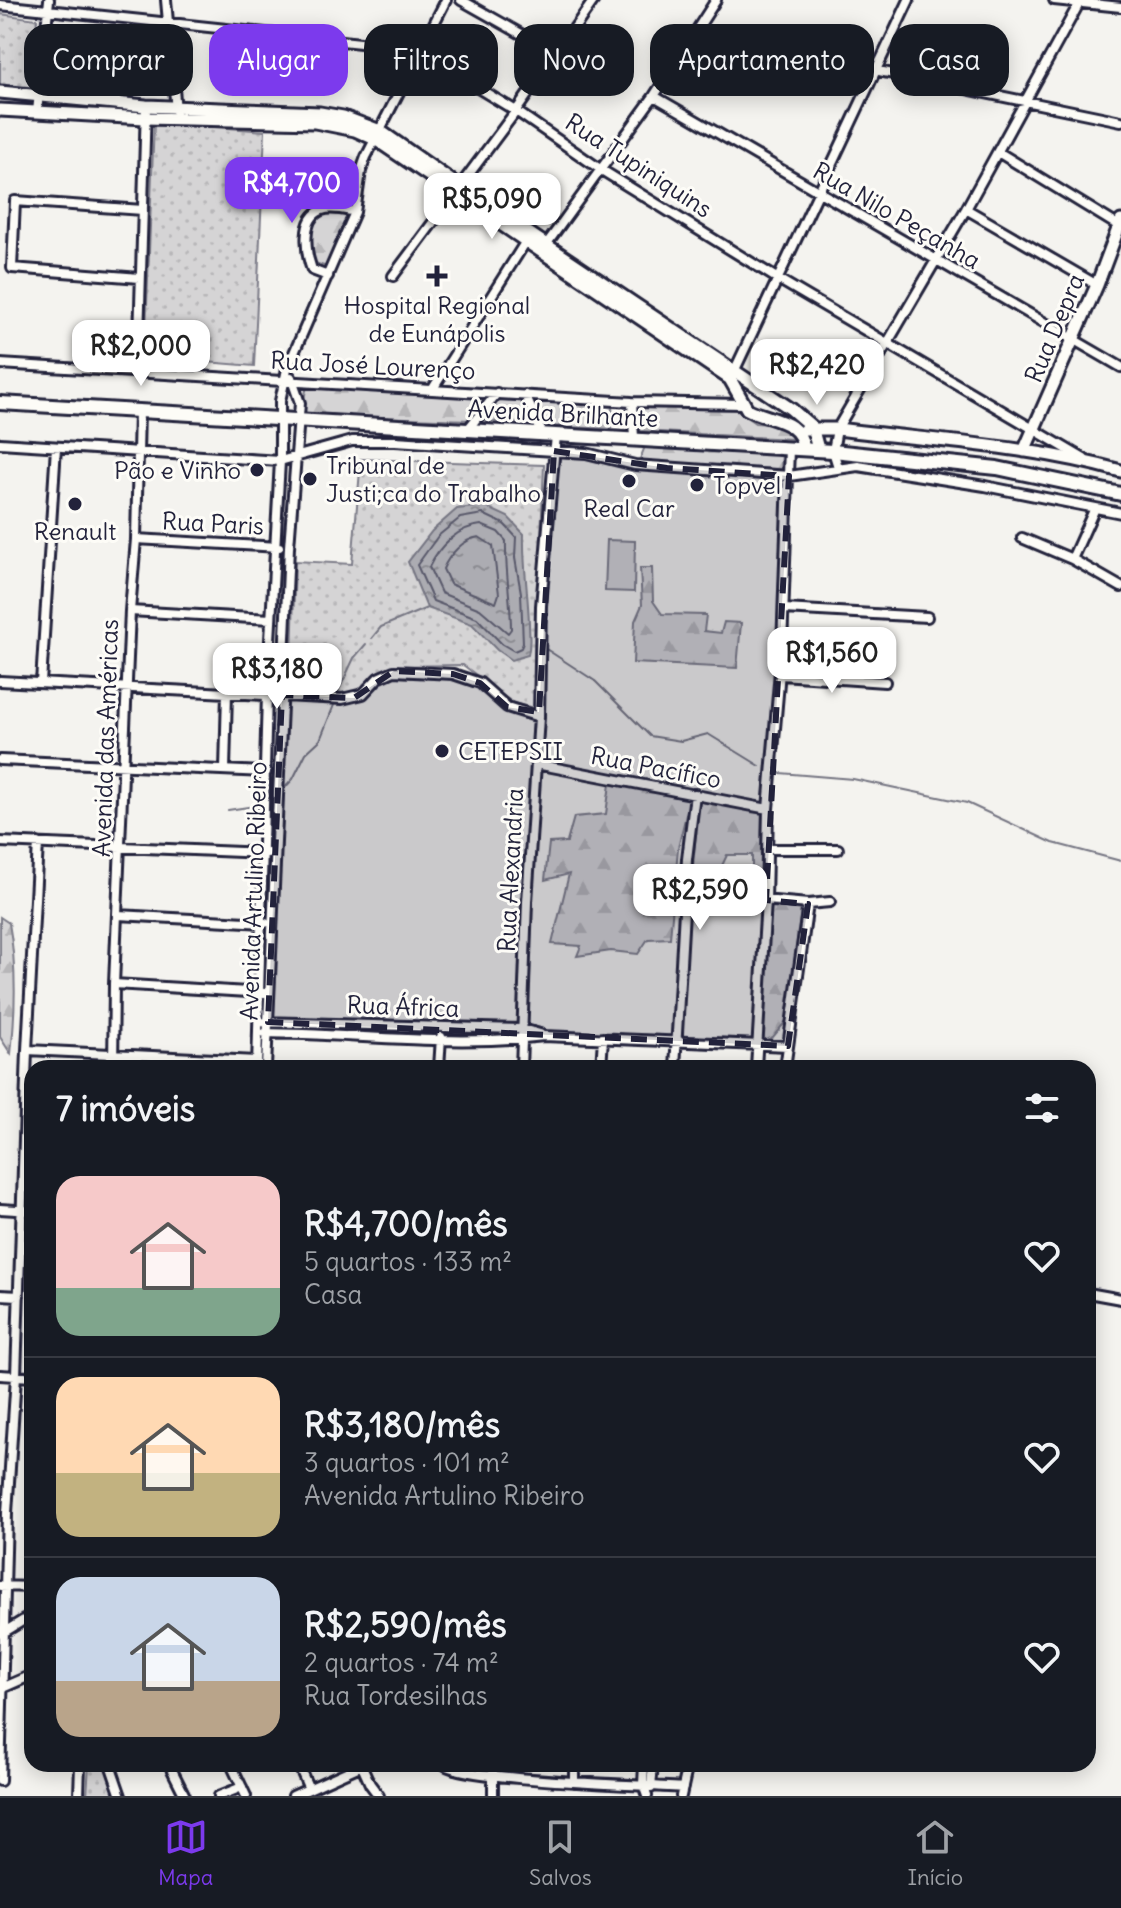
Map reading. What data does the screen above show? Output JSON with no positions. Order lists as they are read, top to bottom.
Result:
{
  "streets": {
    "main road": ["Rua Tupiniquins", "Rua Depra", "Avenida Brilhante"],
    "street": [
      "Rua Nilo Peçanha",
      "Rua José Lourenço",
      "Rua Paris",
      "Avenida das Américas",
      "Rua Pacífico",
      "Rua Alexandria",
      "Avenida Artulino Ribeiro",
      "Rua África"
    ]
  },
  "crossings": [
    ["Rua Tupiniquins", "Rua Depra"],
    ["Rua Nilo Peçanha", "Rua Depra"],
    ["Rua José Lourenço", "Avenida Artulino Ribeiro"],
    ["Avenida Brilhante", "Avenida das Américas"],
    ["Avenida Brilhante", "Rua Alexandria"],
    ["Avenida Brilhante", "Avenida Artulino Ribeiro"],
    ["Rua Paris", "Avenida das Américas"],
    ["Rua Paris", "Avenida Artulino Ribeiro"],
    ["Rua Pacífico", "Rua Alexandria"],
    ["Rua Alexandria", "Rua África"],
    ["Avenida Artulino Ribeiro", "Rua África"]
  ],
  "places": {
    "health": ["Hospital Regional de Eunápolis"],
    "other": [
      "Pão e Vinho",
      "Tribunal de Justi;ca do Trabalho",
      "Real Car",
      "Topvel",
      "Renault",
      "CETEPSII"
    ]
  },
  "page": {
    "chip": [
      "Comprar",
      "Alugar",
      "Filtros",
      "Novo",
      "Apartamento",
      "Casa"
    ],
    "price": [
      "R$4,700",
      "R$5,090",
      "R$2,000",
      "R$2,420",
      "R$1,560",
      "R$3,180",
      "R$2,590"
    ],
    "heading": "7 imóveis",
    "list": [
      {
        "name": "R$4,700/mês",
        "note": "5 quartos · 133 m² · Casa"
      },
      {
        "name": "R$3,180/mês",
        "note": "3 quartos · 101 m² · Avenida Artulino Ribeiro"
      },
      {
        "name": "R$2,590/mês",
        "note": "2 quartos · 74 m² · Rua Tordesilhas"
      }
    ],
    "tabs": ["Mapa", "Salvos", "Início"]
  }
}
